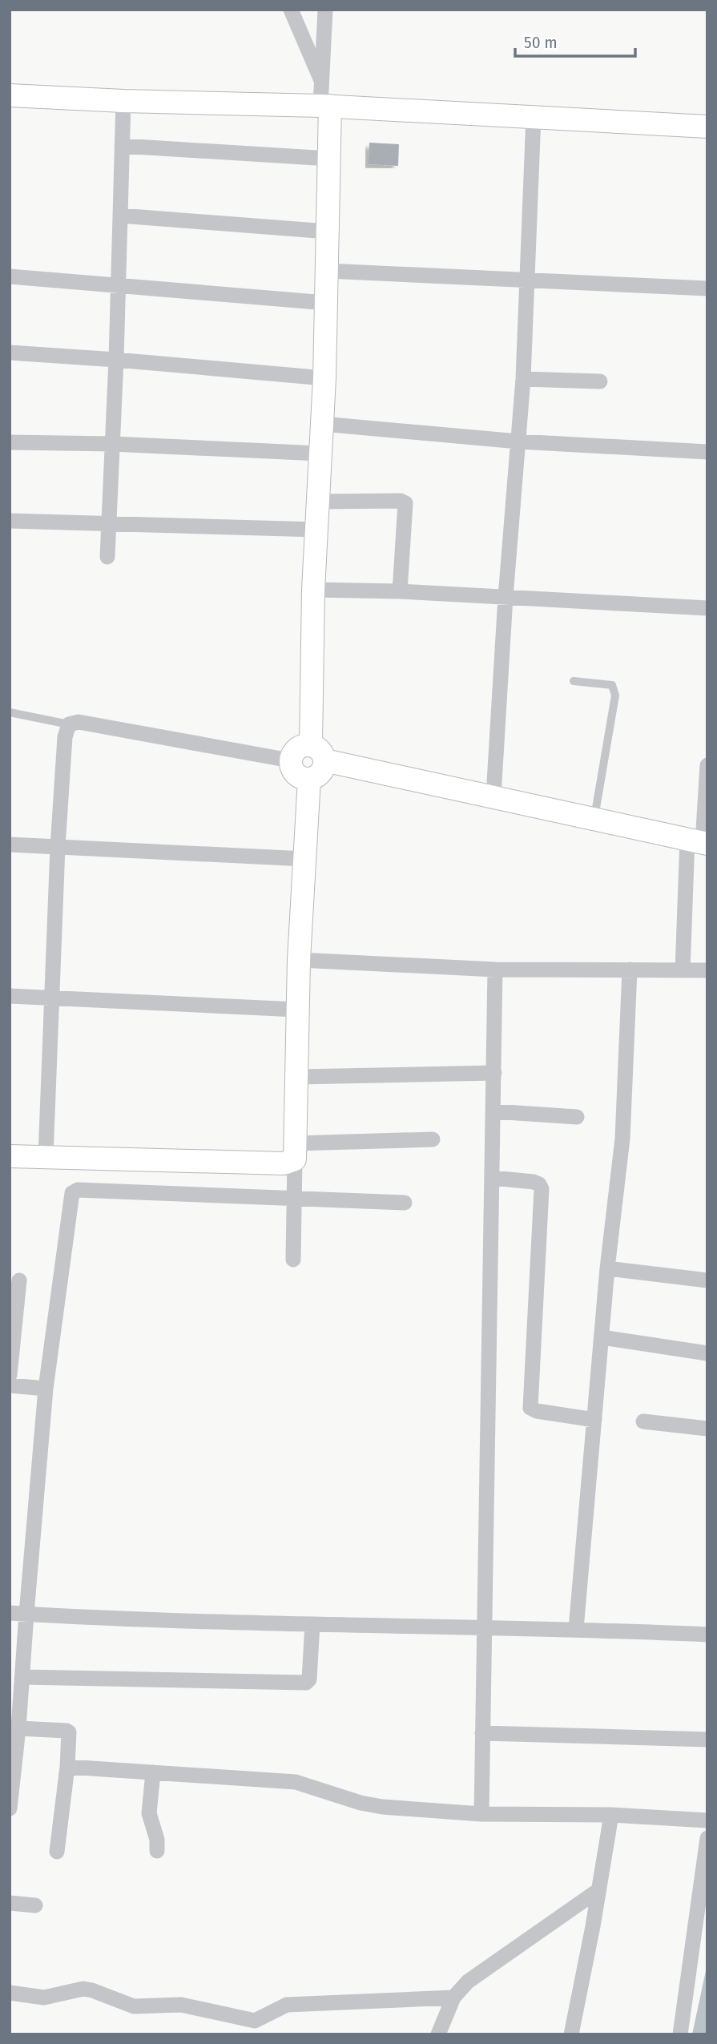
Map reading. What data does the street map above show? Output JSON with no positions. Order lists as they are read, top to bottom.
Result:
{
  "scale_bar": "50 m"
}
